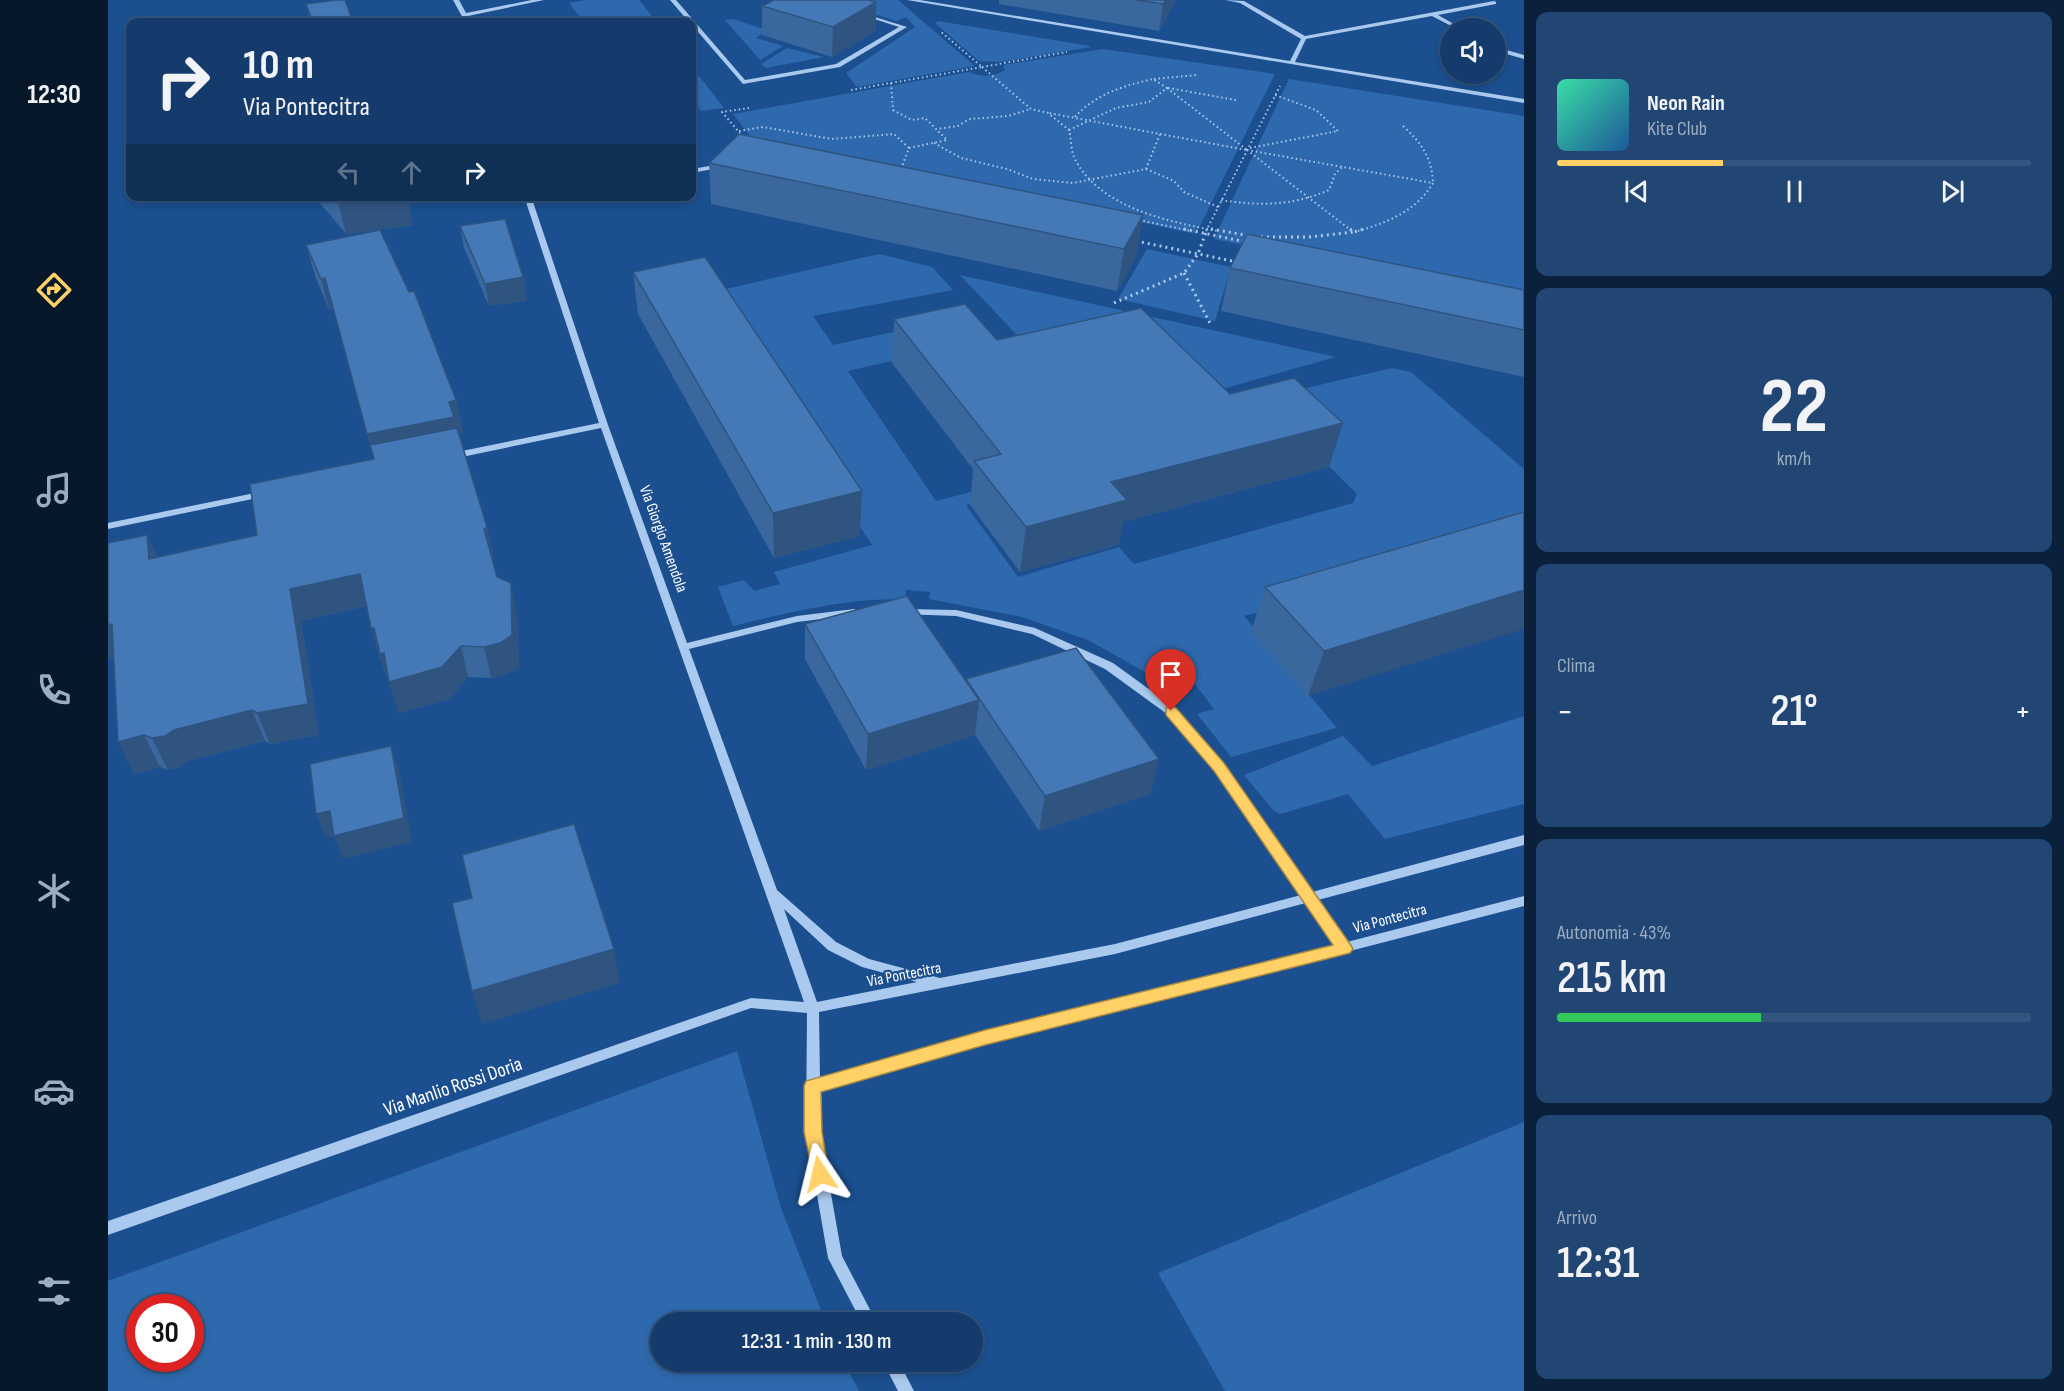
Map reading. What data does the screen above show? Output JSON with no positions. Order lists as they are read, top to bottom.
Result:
{
  "streets": {
    "street": ["Via Giorgio Amendola", "Via Pontecitra", "Via Manlio Rossi Doria"]
  },
  "crossings": [
    ["Via Giorgio Amendola", "Via Pontecitra"],
    ["Via Giorgio Amendola", "Via Manlio Rossi Doria"],
    ["Via Pontecitra", "Via Manlio Rossi Doria"]
  ],
  "page": {
    "tabs": "12:30",
    "turn": ["10 m", "Via Pontecitra"],
    "song": ["Neon Rain", "Kite Club"],
    "tile": [
      ["22", "km/h"],
      "Clima",
      ["Autonomia · 43%", "215 km"],
      ["Arrivo", "12:31"]
    ],
    "heat": ["−", "21°", "+"],
    "limit": "30",
    "trip": "12:31 · 1 min · 130 m"
  }
}
